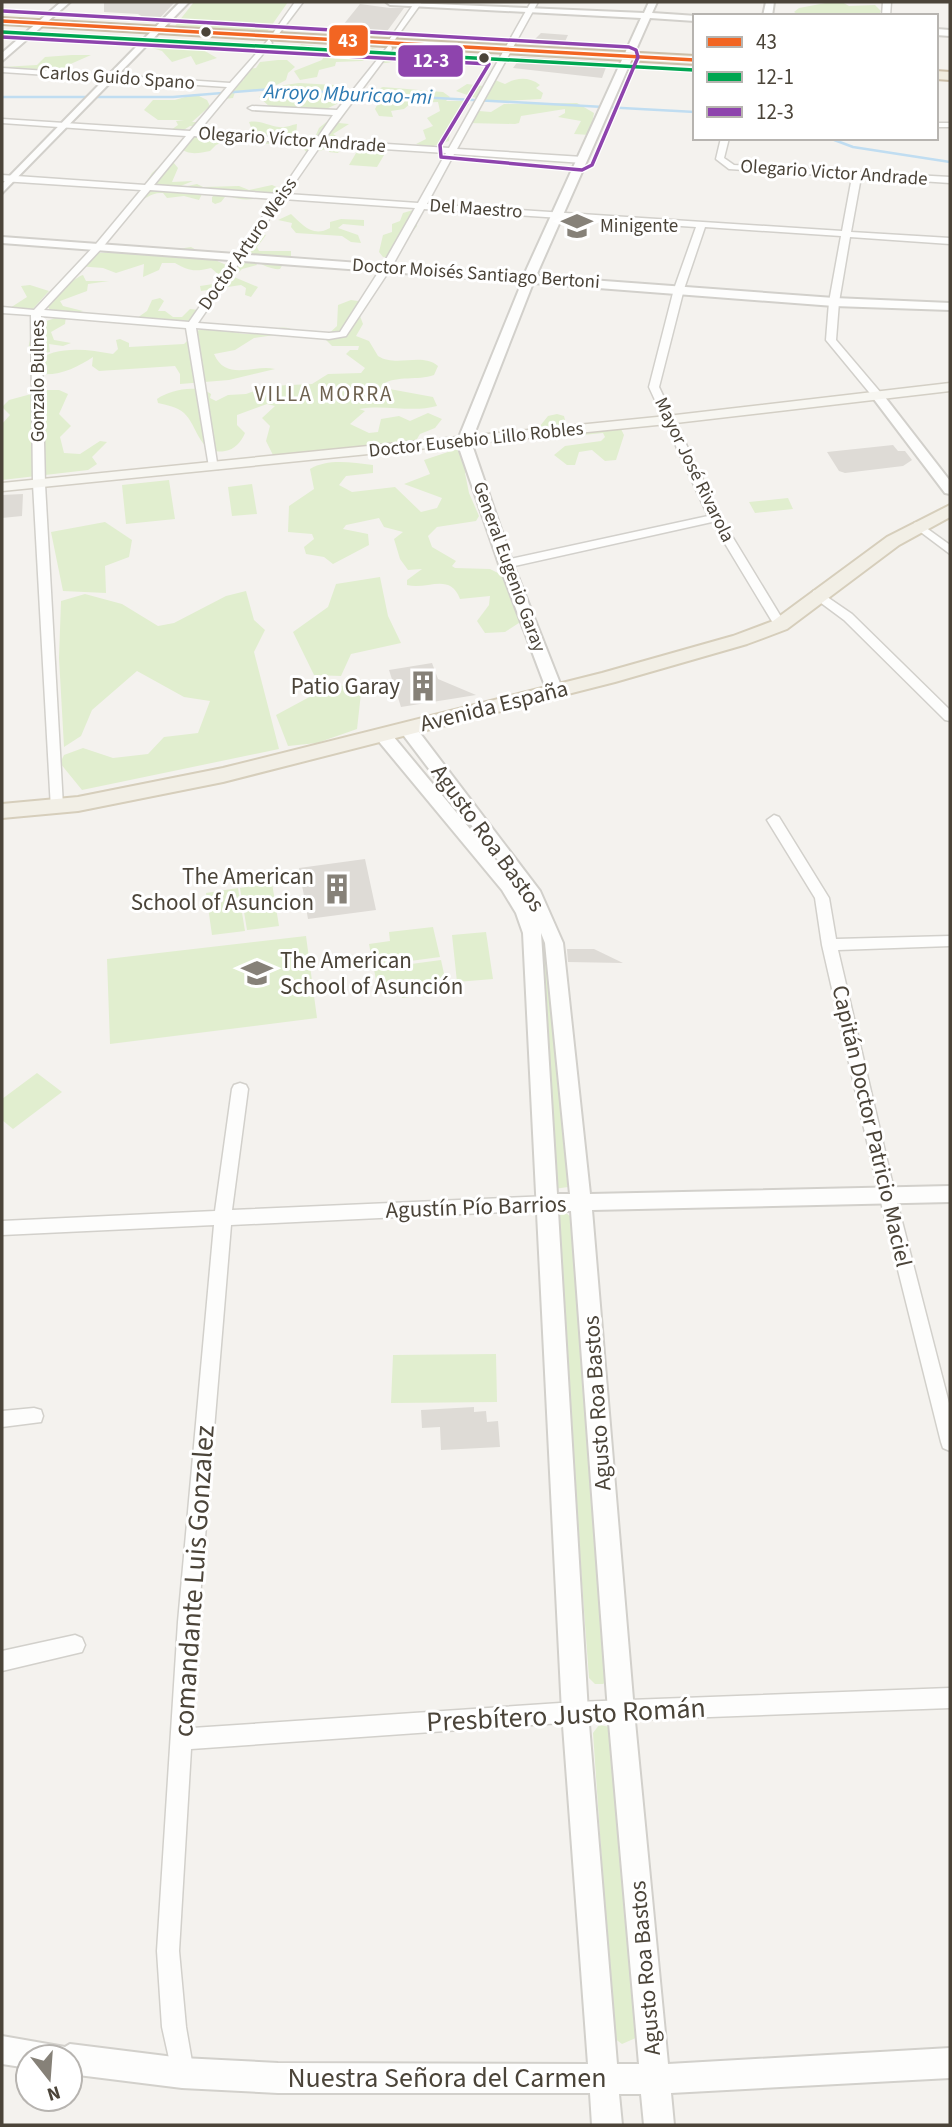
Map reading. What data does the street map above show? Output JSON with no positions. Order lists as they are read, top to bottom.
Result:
{
  "streets": {
    "main road": ["Doctor Eusebio Lillo Robles", "Avenida España"],
    "street": [
      "Carlos Guido Spano",
      "Olegario Víctor Andrade",
      "Olegario Victor Andrade",
      "Del Maestro",
      "Doctor Arturo Weiss",
      "Doctor Moisés Santiago Bertoni",
      "Gonzalo Bulnes",
      "Mayor José Rivarola",
      "General Eugenio Garay",
      "Agusto Roa Bastos",
      "Capitán Doctor Patricio Maciel",
      "Agustín Pío Barrios",
      "comandante Luis Gonzalez",
      "Presbítero Justo Román",
      "Nuestra Señora del Carmen"
    ]
  },
  "crossings": [
    ["Carlos Guido Spano", "Gonzalo Bulnes"],
    ["Olegario Víctor Andrade", "Doctor Arturo Weiss"],
    ["Olegario Víctor Andrade", "Gonzalo Bulnes"],
    ["Del Maestro", "Doctor Arturo Weiss"],
    ["Del Maestro", "Gonzalo Bulnes"],
    ["Del Maestro", "Mayor José Rivarola"],
    ["Doctor Arturo Weiss", "Doctor Moisés Santiago Bertoni"],
    ["Doctor Arturo Weiss", "Doctor Eusebio Lillo Robles"],
    ["Doctor Moisés Santiago Bertoni", "Gonzalo Bulnes"],
    ["Doctor Moisés Santiago Bertoni", "Mayor José Rivarola"],
    ["Gonzalo Bulnes", "Doctor Eusebio Lillo Robles"],
    ["Gonzalo Bulnes", "Avenida España"],
    ["Doctor Eusebio Lillo Robles", "Mayor José Rivarola"],
    ["Doctor Eusebio Lillo Robles", "General Eugenio Garay"],
    ["Mayor José Rivarola", "Avenida España"],
    ["General Eugenio Garay", "Avenida España"],
    ["Avenida España", "Agusto Roa Bastos"],
    ["Agusto Roa Bastos", "Agustín Pío Barrios"],
    ["Agusto Roa Bastos", "Presbítero Justo Román"],
    ["Agusto Roa Bastos", "Nuestra Señora del Carmen"],
    ["Capitán Doctor Patricio Maciel", "Agustín Pío Barrios"],
    ["Agustín Pío Barrios", "comandante Luis Gonzalez"],
    ["comandante Luis Gonzalez", "Presbítero Justo Román"],
    ["comandante Luis Gonzalez", "Nuestra Señora del Carmen"]
  ],
  "districts": ["VILLA MORRA"],
  "water": ["Arroyo Mburicao-mi"],
  "places": {
    "school or university": ["Minigente", "The American School of Asunción"],
    "building": ["Patio Garay", "The American School of Asuncion"]
  },
  "lines": ["transit line 12-3", "transit line 43", "transit line 12-1"],
  "legend": ["43", "12-1", "12-3"],
  "north": "bottom"
}
